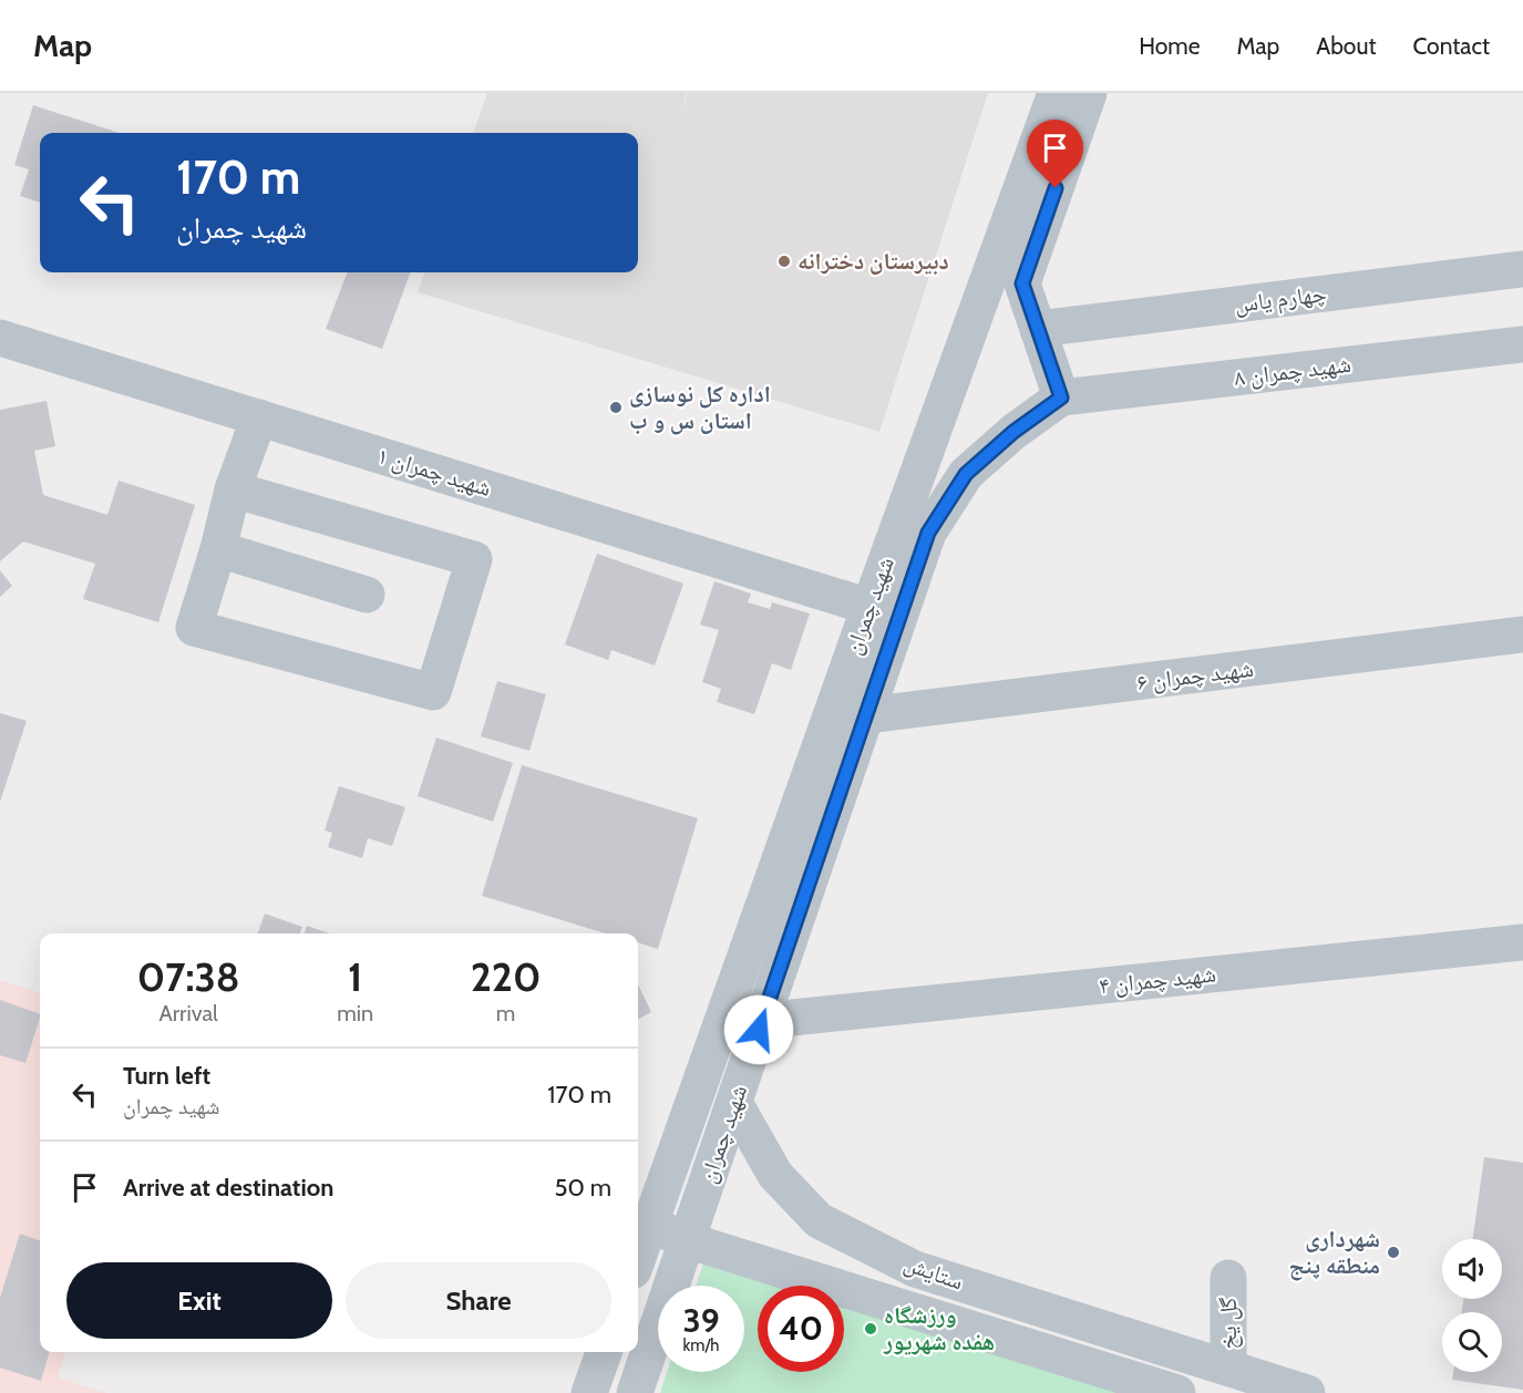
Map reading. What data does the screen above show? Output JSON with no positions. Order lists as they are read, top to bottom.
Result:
{
  "streets": {
    "street": [
      "چهارم یاس",
      "شهید چمران ۸",
      "شهید چمران ۱",
      "شهید چمران",
      "شهید چمران ۶",
      "شهید چمران ۴",
      "ستایش",
      "گل یخ"
    ]
  },
  "crossings": [
    ["شهید چمران ۸", "شهید چمران"],
    ["شهید چمران ۱", "شهید چمران"],
    ["شهید چمران", "شهید چمران ۶"],
    ["شهید چمران", "ستایش"],
    ["ستایش", "گل یخ"]
  ],
  "places": [
    "دبیرستان دخترانه",
    "اداره کل نوسازی استان س و ب",
    "شهرداری منطقه پنج",
    "ورزشگاه هفده شهریور"
  ],
  "page": {
    "header": "Map",
    "nav": [
      "Home",
      "Map",
      "About",
      "Contact"
    ],
    "turn": ["170 m", "شهید چمران"],
    "eta": [
      "07:38",
      "Arrival",
      "1",
      "min",
      "220",
      "m"
    ],
    "list": [
      {
        "name": "Turn left",
        "note": "شهید چمران",
        "value": "170 m"
      },
      {
        "name": "Arrive at destination",
        "value": "50 m"
      }
    ],
    "buttons": ["Exit", "Share"],
    "speed": "39 km/h",
    "limit": "40"
  }
}
